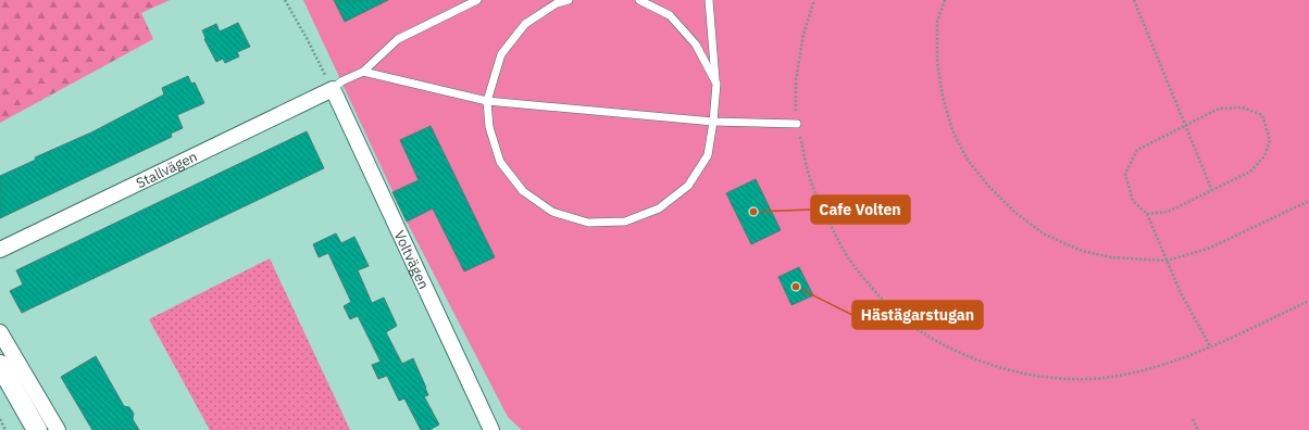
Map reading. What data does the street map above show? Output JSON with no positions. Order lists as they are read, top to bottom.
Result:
{
  "streets": {
    "street": ["Stallvägen", "Voltvägen"]
  },
  "crossings": [
    ["Stallvägen", "Voltvägen"]
  ],
  "places": ["Cafe Volten", "Hästägarstugan"]
}
